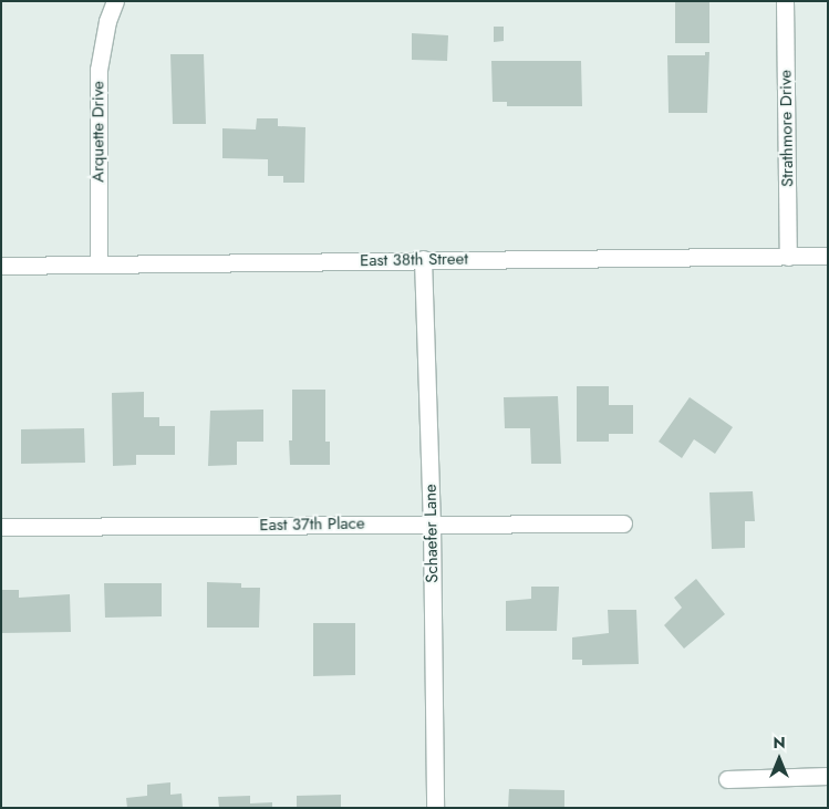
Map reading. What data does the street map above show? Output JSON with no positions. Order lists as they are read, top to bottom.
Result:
{
  "streets": {
    "street": [
      "Strathmore Drive",
      "Arquette Drive",
      "East 38th Street",
      "East 37th Place",
      "Schaefer Lane"
    ]
  },
  "crossings": [
    ["Strathmore Drive", "East 38th Street"],
    ["Arquette Drive", "East 38th Street"],
    ["East 38th Street", "Schaefer Lane"],
    ["East 37th Place", "Schaefer Lane"]
  ],
  "north": "top"
}
